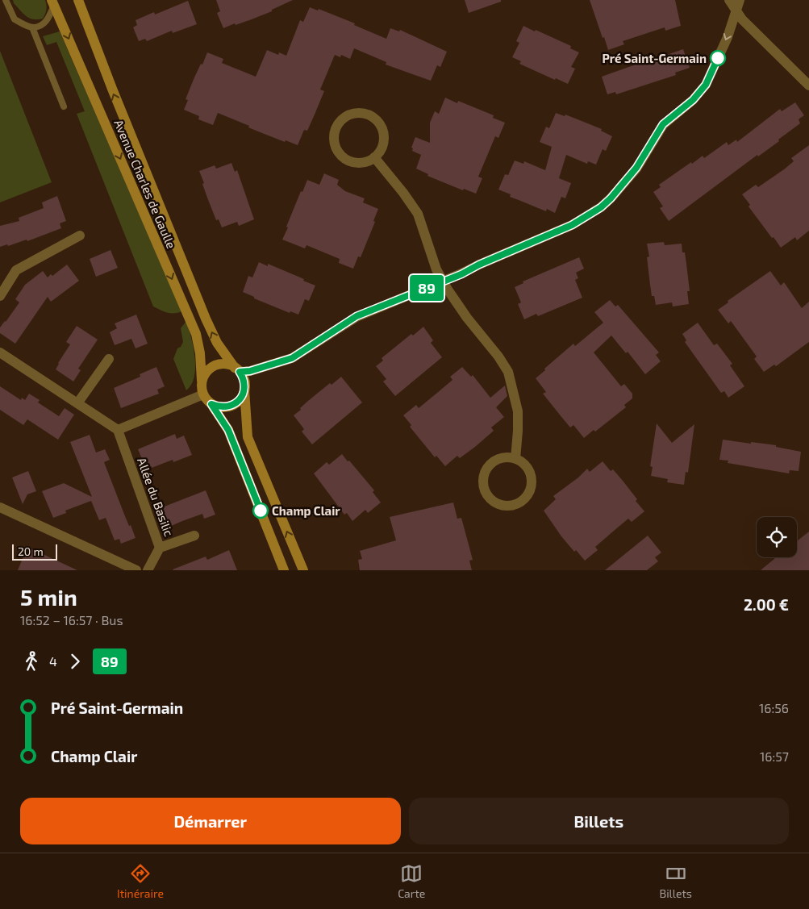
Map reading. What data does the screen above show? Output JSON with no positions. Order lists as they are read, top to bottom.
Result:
{
  "streets": {
    "main road": ["Avenue Charles de Gaulle"],
    "street": ["Allée du Basilic"]
  },
  "places": ["Pré Saint-Germain", "Champ Clair"],
  "lines": ["bus line 89"],
  "scale_bar": "20 m",
  "page": {
    "on_map": "89",
    "scale": "20 m",
    "heading": ["5 min", "16:52 – 16:57 · Bus", "2.00 €"],
    "legs": ["4", "89"],
    "list": [
      {
        "name": "Pré Saint-Germain",
        "value": "16:56"
      },
      {
        "name": "Champ Clair",
        "value": "16:57"
      }
    ],
    "buttons": ["Démarrer", "Billets"],
    "tabs": ["Itinéraire", "Carte", "Billets"]
  }
}
